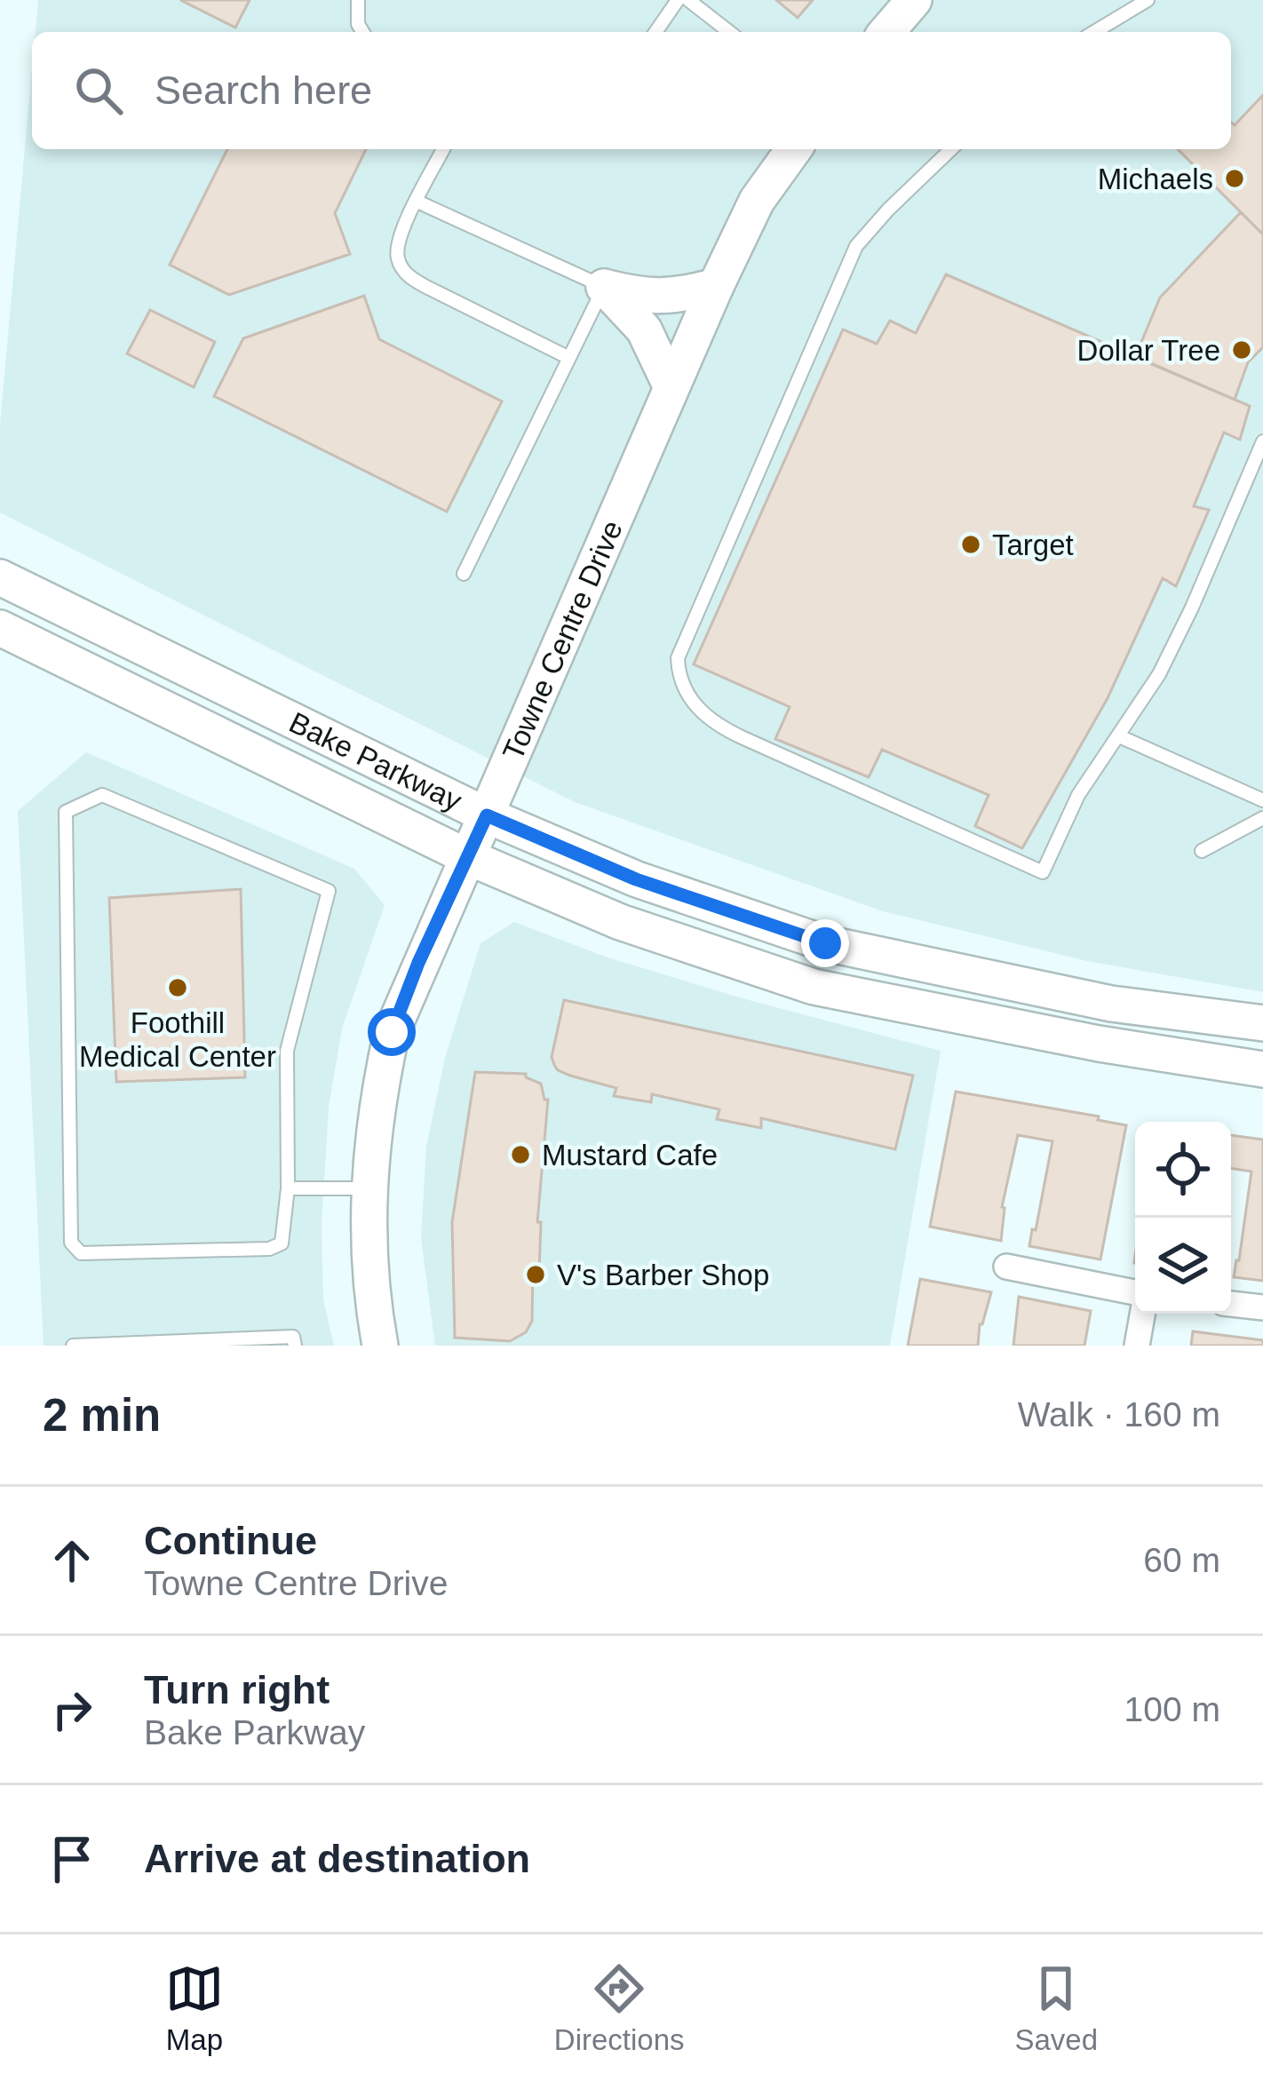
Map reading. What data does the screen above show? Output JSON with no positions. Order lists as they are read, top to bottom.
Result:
{
  "streets": {
    "main road": ["Towne Centre Drive", "Bake Parkway"]
  },
  "crossings": [
    ["Towne Centre Drive", "Bake Parkway"]
  ],
  "places": [
    "Michaels",
    "Dollar Tree",
    "Target",
    "Foothill Medical Center",
    "Mustard Cafe",
    "V's Barber Shop"
  ],
  "page": {
    "search": "Search here",
    "heading": ["2 min", "Walk · 160 m"],
    "list": [
      ["Continue", "Towne Centre Drive", "60 m"],
      ["Turn right", "Bake Parkway", "100 m"],
      "Arrive at destination"
    ],
    "nav": ["Map", "Directions", "Saved"]
  }
}
